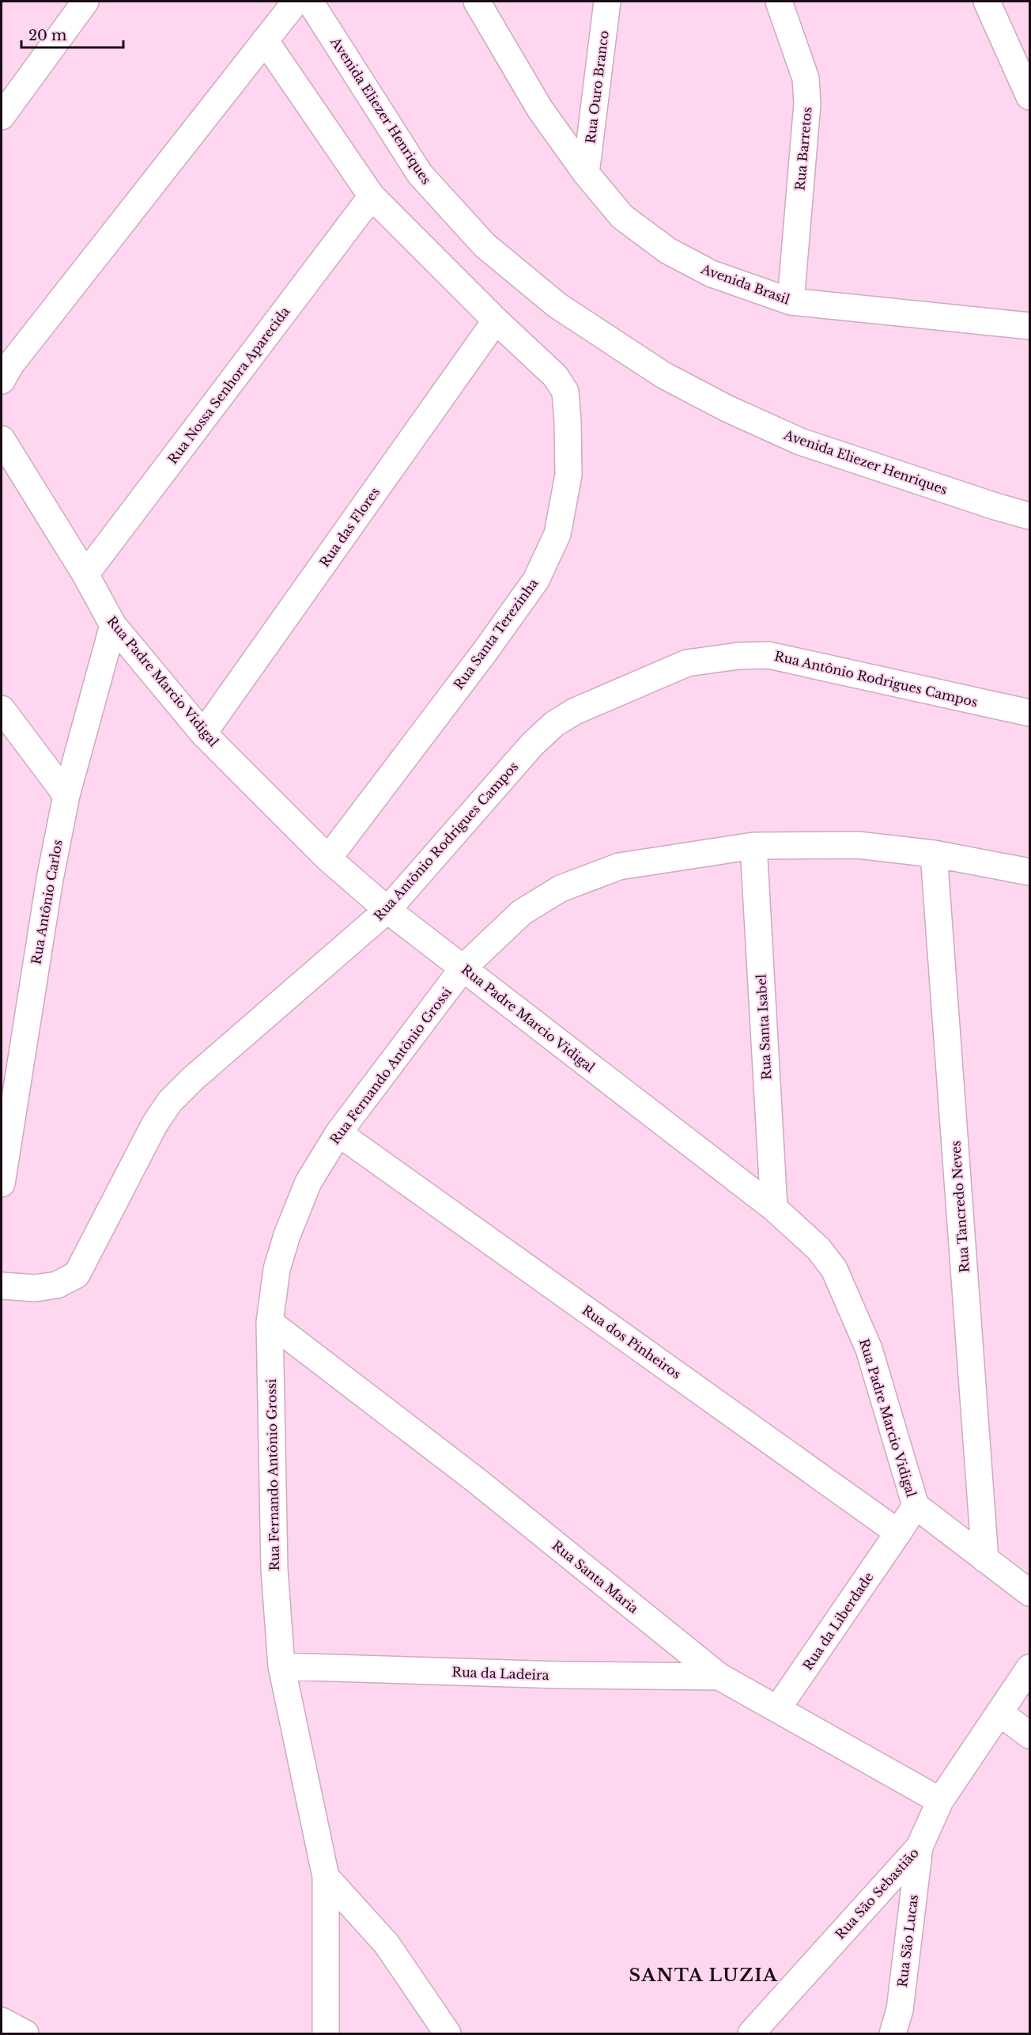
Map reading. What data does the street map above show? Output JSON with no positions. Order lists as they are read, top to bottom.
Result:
{
  "streets": {
    "street": [
      "Rua Ouro Branco",
      "Avenida Eliezer Henriques",
      "Rua Barretos",
      "Avenida Brasil",
      "Rua Nossa Senhora Aparecida",
      "Rua das Flores",
      "Rua Santa Terezinha",
      "Rua Antônio Rodrigues Campos",
      "Rua Padre Marcio Vidigal",
      "Rua Antônio Carlos",
      "Rua Santa Isabel",
      "Rua Fernando Antônio Grossi",
      "Rua Tancredo Neves",
      "Rua dos Pinheiros",
      "Rua Santa Maria",
      "Rua da Liberdade",
      "Rua da Ladeira",
      "Rua São Sebastião",
      "Rua São Lucas"
    ]
  },
  "crossings": [
    ["Rua Ouro Branco", "Avenida Brasil"],
    ["Rua Barretos", "Avenida Brasil"],
    ["Rua Nossa Senhora Aparecida", "Rua Padre Marcio Vidigal"],
    ["Rua das Flores", "Rua Santa Terezinha"],
    ["Rua das Flores", "Rua Padre Marcio Vidigal"],
    ["Rua Santa Terezinha", "Rua Padre Marcio Vidigal"],
    ["Rua Antônio Rodrigues Campos", "Rua Padre Marcio Vidigal"],
    ["Rua Padre Marcio Vidigal", "Rua Antônio Carlos"],
    ["Rua Padre Marcio Vidigal", "Rua Santa Isabel"],
    ["Rua Padre Marcio Vidigal", "Rua Fernando Antônio Grossi"],
    ["Rua Padre Marcio Vidigal", "Rua Tancredo Neves"],
    ["Rua Santa Isabel", "Rua Fernando Antônio Grossi"],
    ["Rua Fernando Antônio Grossi", "Rua Tancredo Neves"],
    ["Rua Fernando Antônio Grossi", "Rua dos Pinheiros"],
    ["Rua Fernando Antônio Grossi", "Rua Santa Maria"],
    ["Rua Fernando Antônio Grossi", "Rua da Ladeira"],
    ["Rua dos Pinheiros", "Rua da Liberdade"],
    ["Rua Santa Maria", "Rua da Liberdade"],
    ["Rua Santa Maria", "Rua da Ladeira"],
    ["Rua Santa Maria", "Rua São Sebastião"],
    ["Rua São Sebastião", "Rua São Lucas"]
  ],
  "districts": ["SANTA LUZIA"],
  "scale_bar": "20 m"
}
